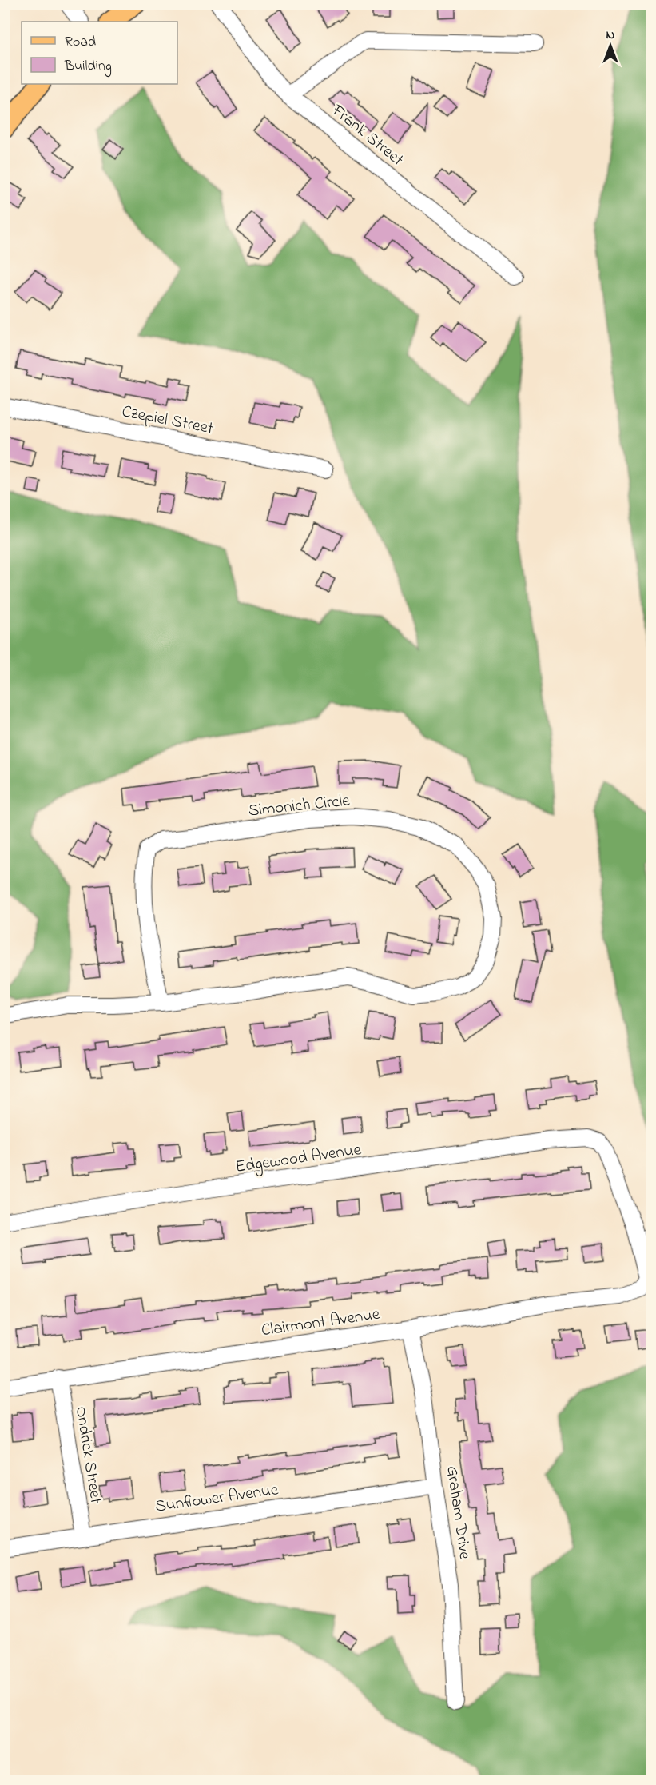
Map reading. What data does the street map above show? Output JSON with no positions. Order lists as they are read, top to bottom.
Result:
{
  "streets": {
    "street": [
      "Frank Street",
      "Czepiel Street",
      "Simonich Circle",
      "Edgewood Avenue",
      "Clairmont Avenue",
      "Ondrick Street",
      "Sunflower Avenue",
      "Graham Drive"
    ]
  },
  "crossings": [
    ["Edgewood Avenue", "Clairmont Avenue"],
    ["Clairmont Avenue", "Ondrick Street"],
    ["Clairmont Avenue", "Graham Drive"],
    ["Ondrick Street", "Sunflower Avenue"],
    ["Sunflower Avenue", "Graham Drive"]
  ],
  "legend": ["Road", "Building"],
  "north": "top"
}
